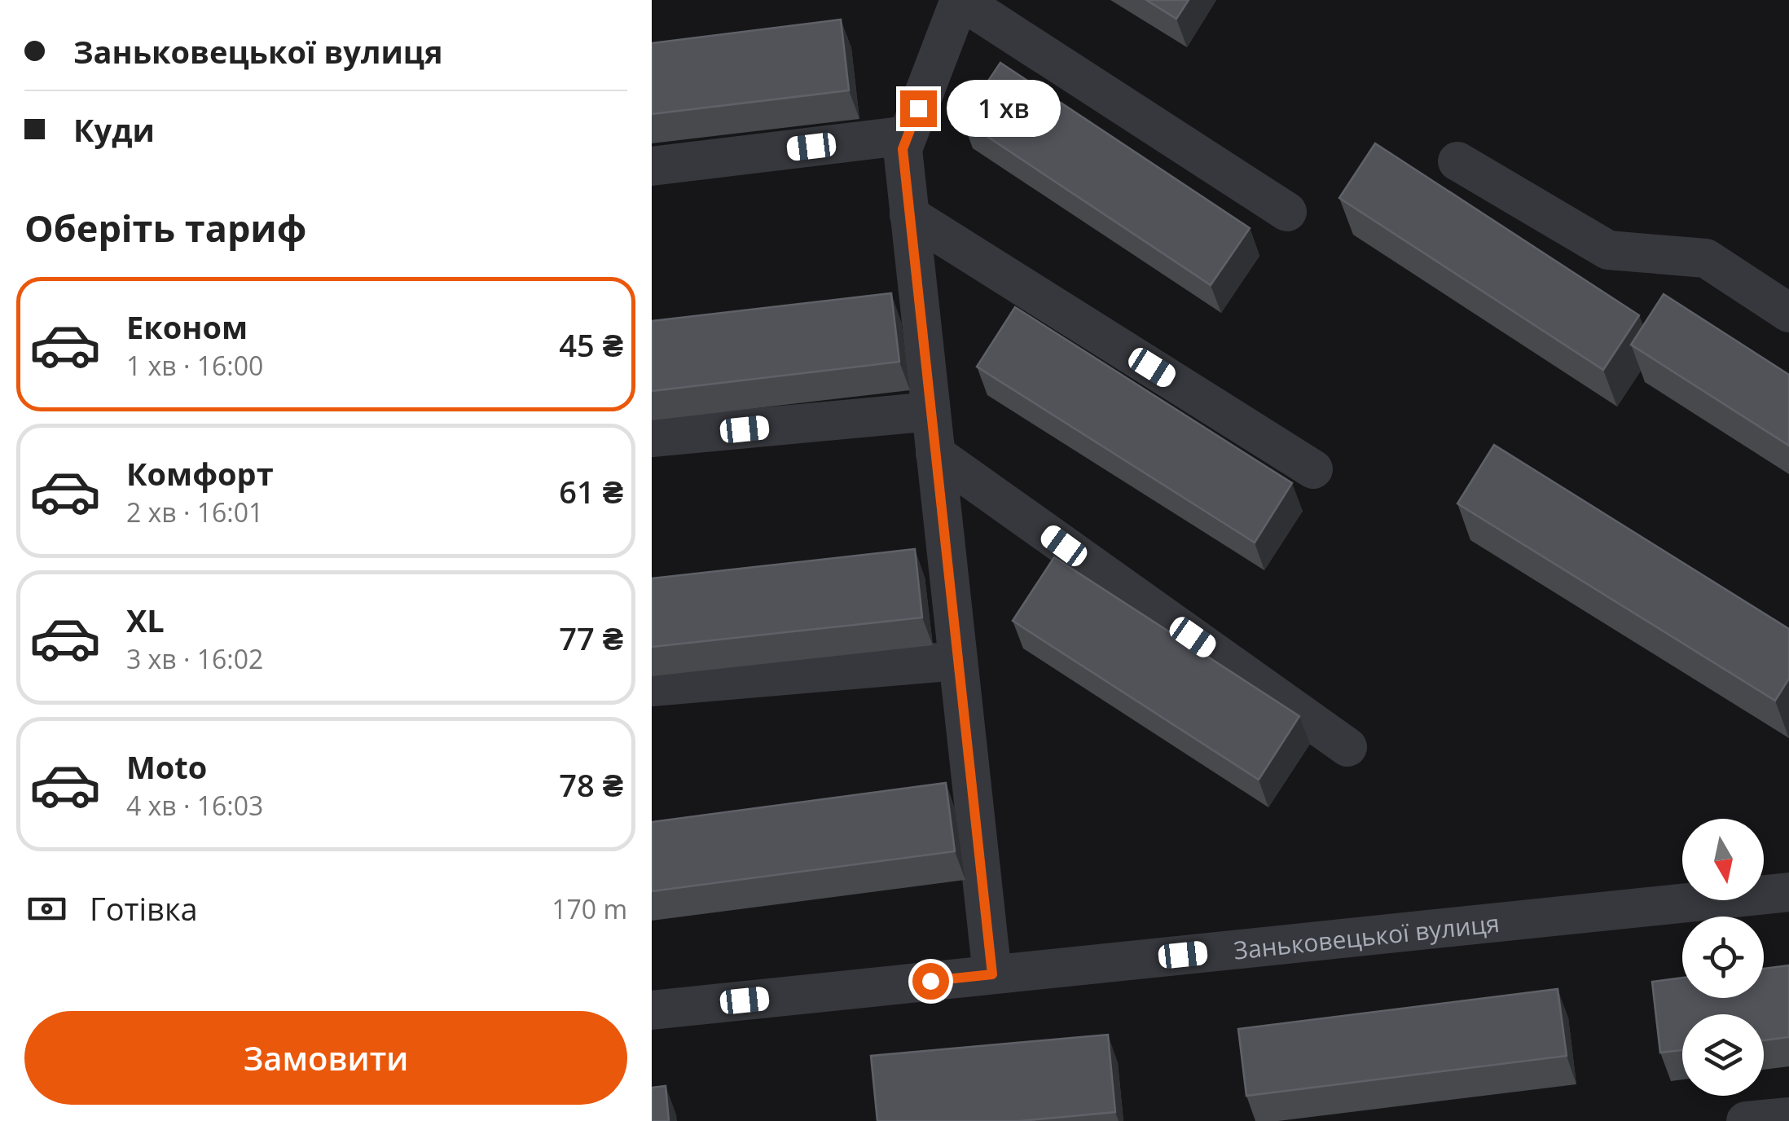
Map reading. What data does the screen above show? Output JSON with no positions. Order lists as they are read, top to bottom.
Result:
{
  "streets": {
    "street": ["Заньковецької вулиця"]
  },
  "north": "bottom",
  "page": {
    "banner": ["Заньковецької вулиця", "Куди"],
    "bubble": "1 хв",
    "heading": "Оберіть тариф",
    "list": [
      {
        "name": "Економ",
        "note": "1 хв · 16:00",
        "value": "45 ₴"
      },
      {
        "name": "Комфорт",
        "note": "2 хв · 16:01",
        "value": "61 ₴"
      },
      {
        "name": "XL",
        "note": "3 хв · 16:02",
        "value": "77 ₴"
      },
      {
        "name": "Moto",
        "note": "4 хв · 16:03",
        "value": "78 ₴"
      }
    ],
    "pay": ["Готівка", "170 m"],
    "buttons": "Замовити"
  }
}
